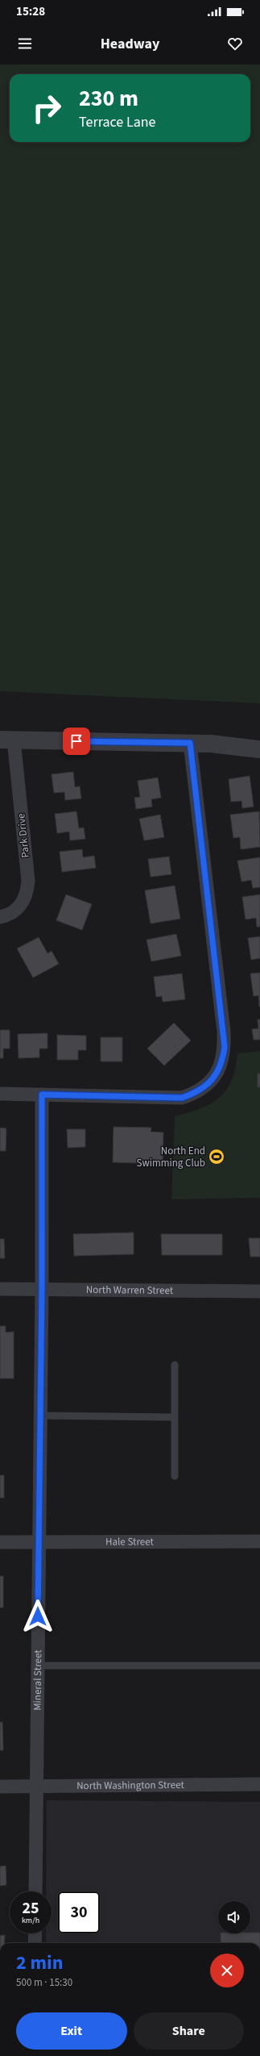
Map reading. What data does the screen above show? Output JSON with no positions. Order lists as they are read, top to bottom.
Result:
{
  "streets": {
    "street": [
      "Park Drive",
      "North Warren Street",
      "Hale Street",
      "Mineral Street",
      "North Washington Street"
    ]
  },
  "crossings": [
    ["North Warren Street", "Mineral Street"],
    ["Hale Street", "Mineral Street"],
    ["Mineral Street", "North Washington Street"]
  ],
  "places": {
    "sports": ["North End Swimming Club"]
  },
  "page": {
    "status": "15:28",
    "header": "Headway",
    "turn": ["230 m", "Terrace Lane"],
    "speed": "25 km/h",
    "limit": "30",
    "heading": ["2 min", "500 m · 15:30"],
    "buttons": ["Exit", "Share"]
  }
}
